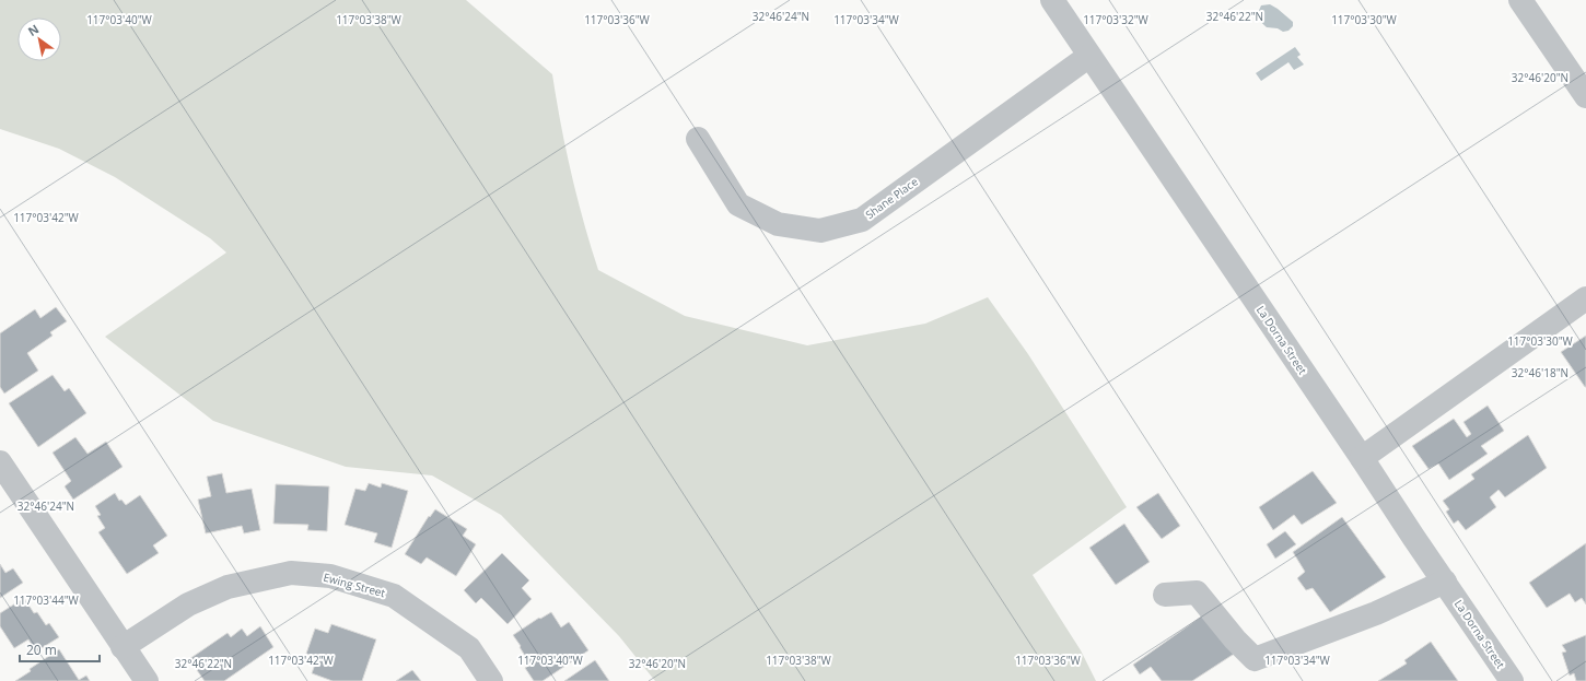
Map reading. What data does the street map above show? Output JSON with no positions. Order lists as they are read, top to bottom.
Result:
{
  "streets": {
    "street": ["Shane Place", "La Dorna Street", "Ewing Street"]
  },
  "crossings": [
    ["Shane Place", "La Dorna Street"]
  ],
  "scale_bar": "20 m",
  "north": "top left",
  "coordinates": [
    "32°46'24\"N",
    "32°46'22\"N",
    "117°03'40\"W",
    "117°03'38\"W",
    "117°03'36\"W",
    "117°03'34\"W",
    "117°03'32\"W",
    "117°03'30\"W",
    "32°46'20\"N",
    "117°03'42\"W",
    "32°46'18\"N",
    "117°03'44\"W"
  ]
}
